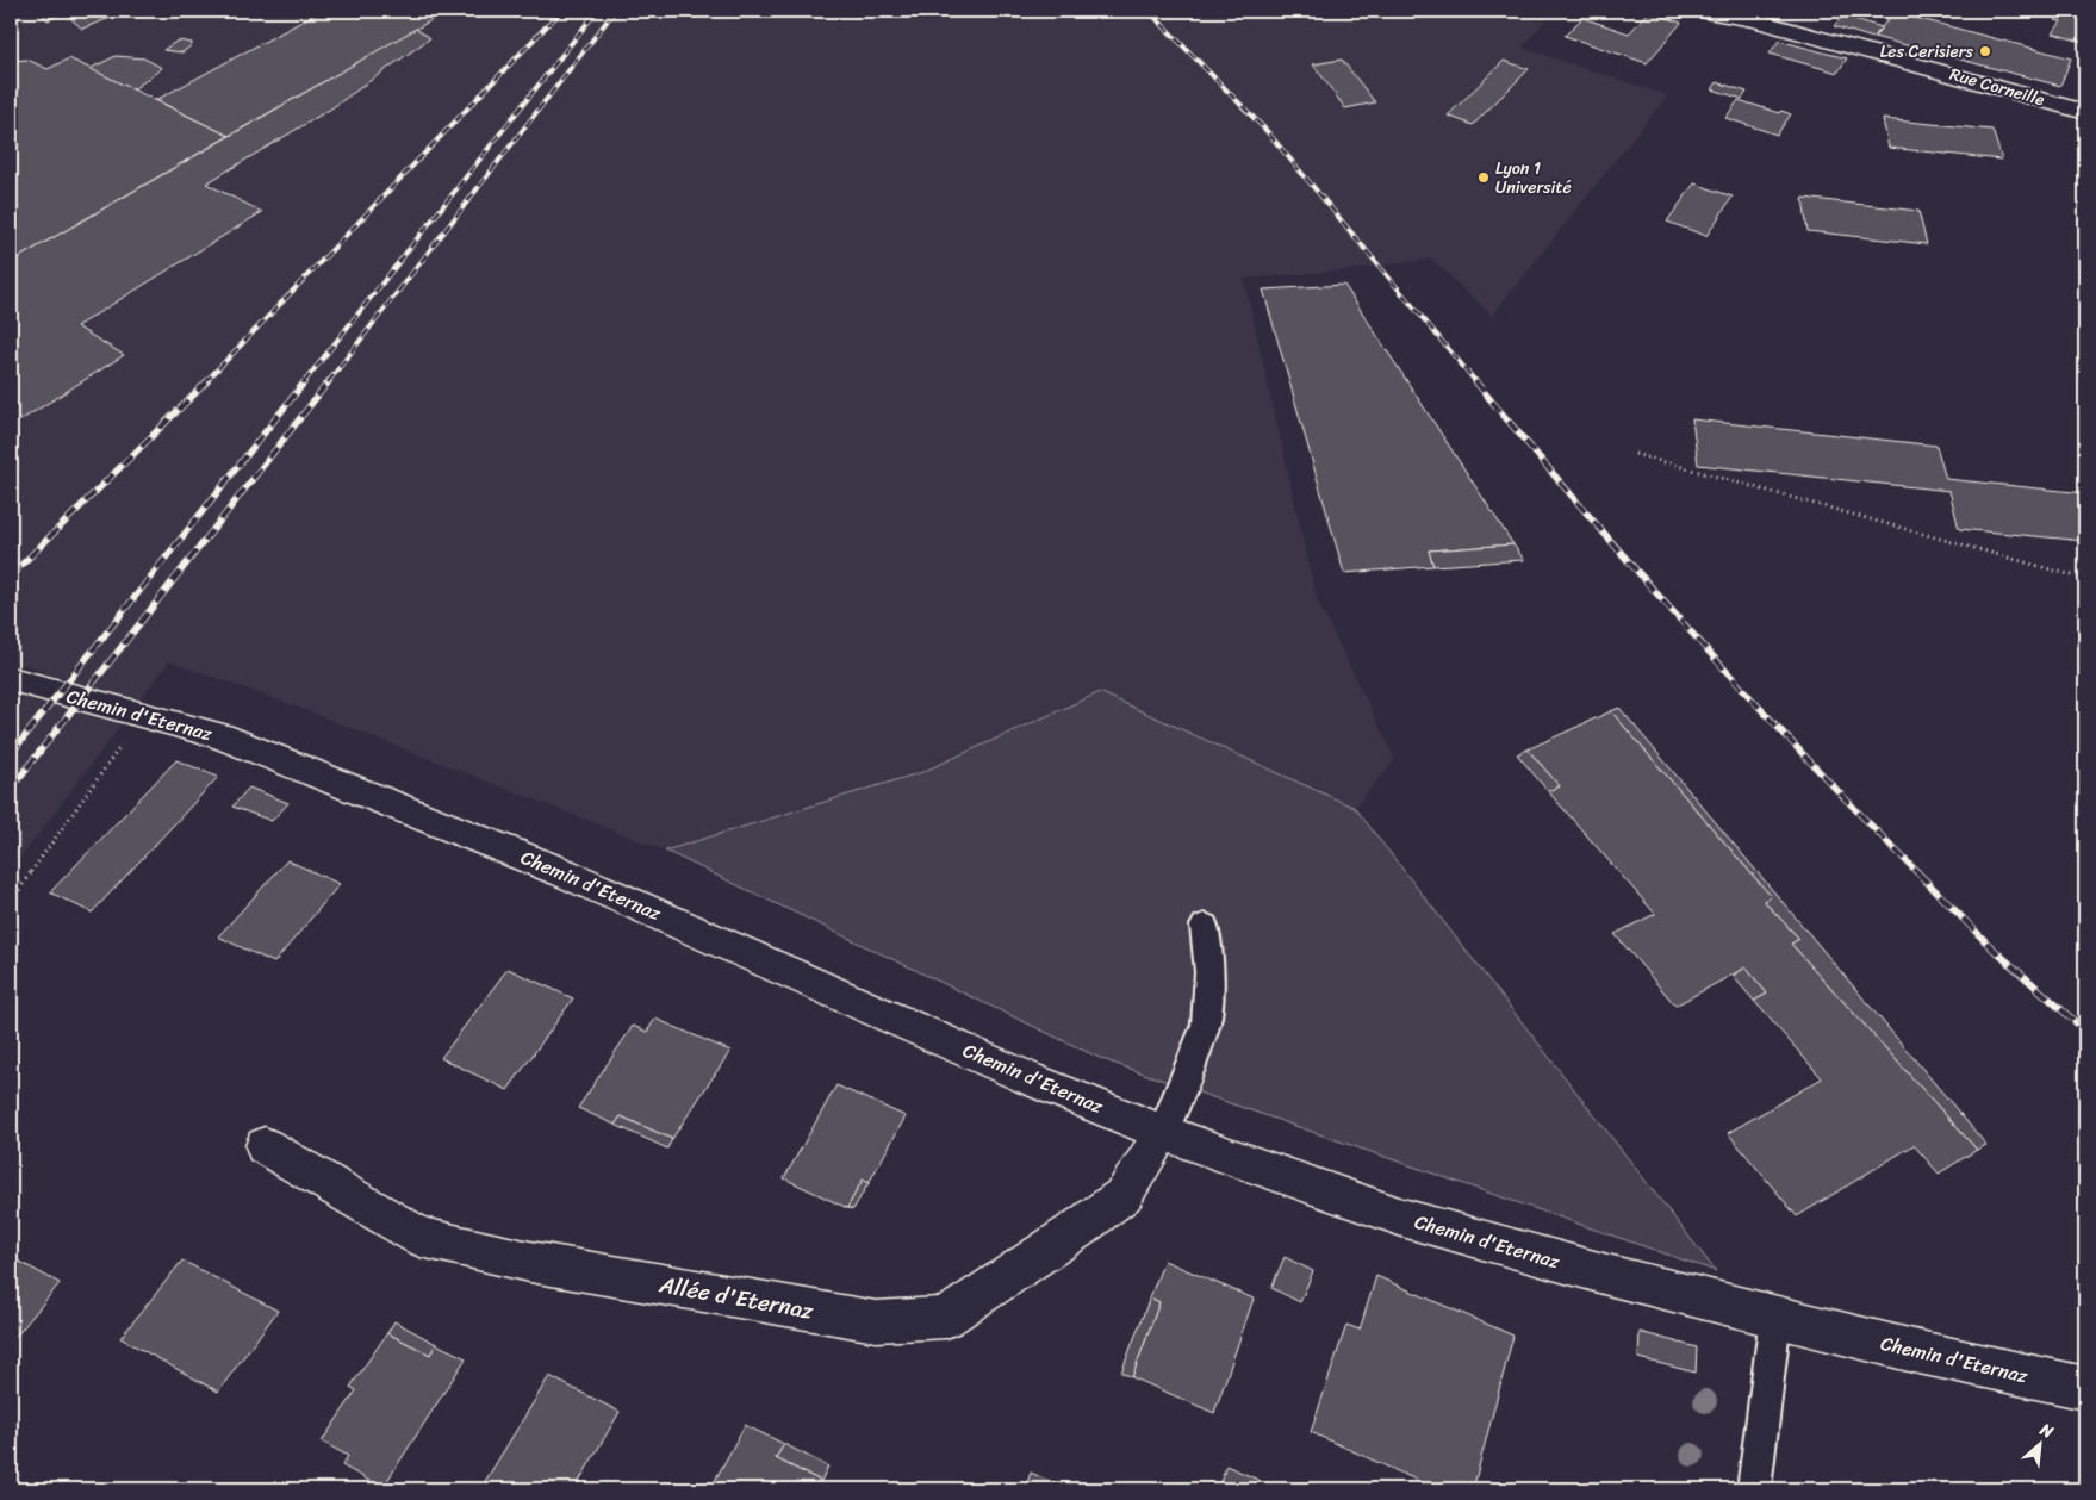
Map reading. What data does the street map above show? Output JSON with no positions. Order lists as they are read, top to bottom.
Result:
{
  "streets": {
    "street": ["Rue Corneille", "Chemin d'Eternaz", "Allée d'Eternaz"]
  },
  "crossings": [
    ["Chemin d'Eternaz", "Allée d'Eternaz"]
  ],
  "places": ["Les Cerisiers", "Lyon 1 Université"],
  "north": "top right"
}
